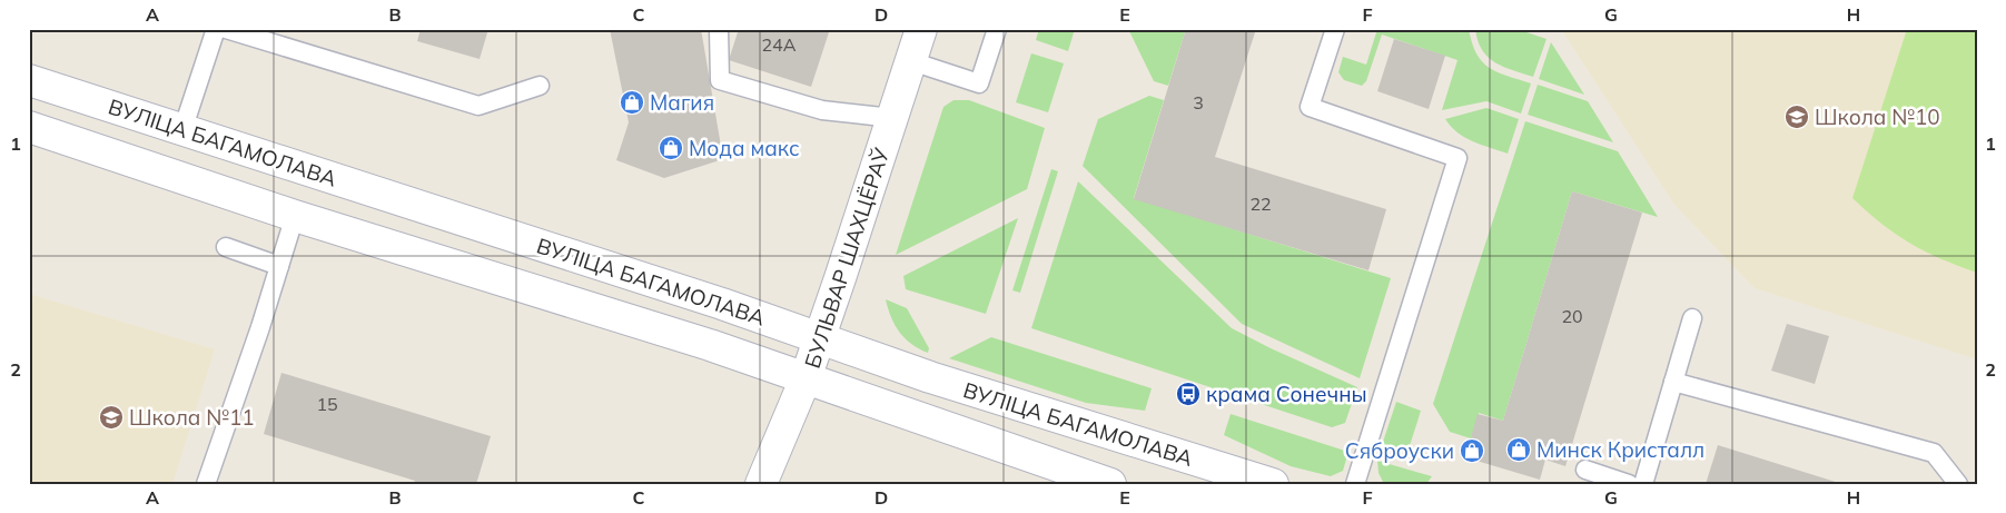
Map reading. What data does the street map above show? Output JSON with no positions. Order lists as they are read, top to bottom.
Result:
{
  "streets": {
    "main road": ["ВУЛІЦА БАГАМОЛАВА", "БУЛЬВАР ШАХЦЁРАЎ"]
  },
  "crossings": [
    ["ВУЛІЦА БАГАМОЛАВА", "БУЛЬВАР ШАХЦЁРАЎ"]
  ],
  "places": {
    "shop": [
      "Магия",
      "Мода макс",
      "Минск Кристалл",
      "Сяброуски"
    ],
    "school or university": ["Школа №10", "Школа №11"],
    "bus stop": ["крама Сонечны"]
  },
  "house_numbers": [
    "24А",
    "3",
    "22",
    "20",
    "15"
  ],
  "grid": {
    "columns": [
      "A",
      "B",
      "C",
      "D",
      "E",
      "F",
      "G",
      "H"
    ],
    "rows": ["1", "2"]
  }
}
